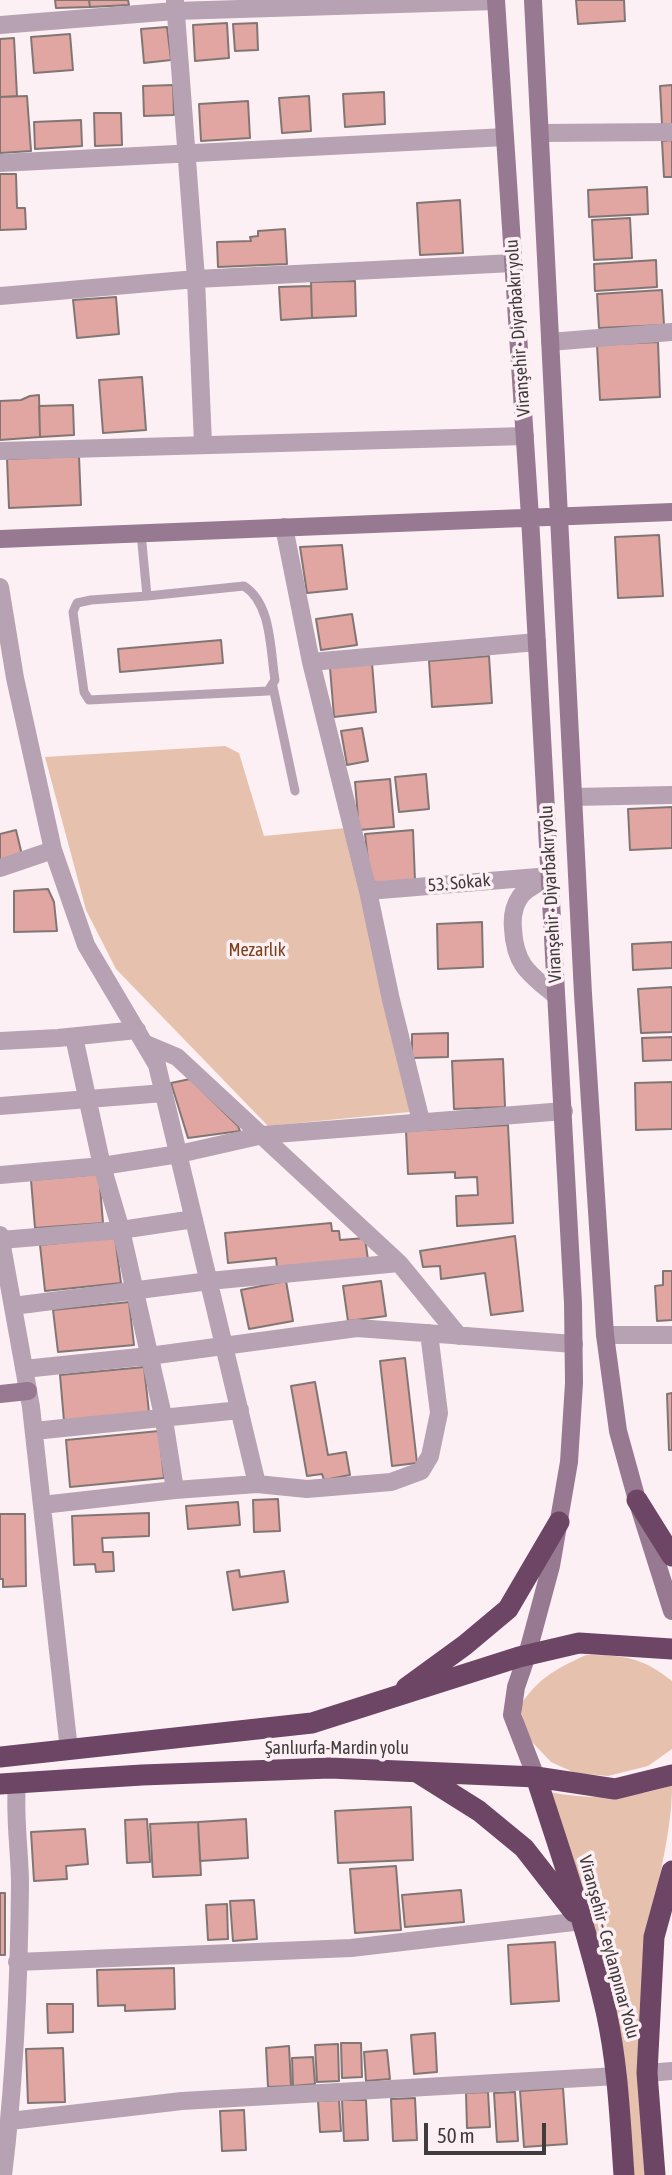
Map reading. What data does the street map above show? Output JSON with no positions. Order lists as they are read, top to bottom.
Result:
{
  "streets": {
    "highway": ["Şanlıurfa-Mardin yolu", "Viranşehir - Ceylanpınar Yolu"],
    "main road": ["Viranşehir - Diyarbakır yolu"],
    "street": ["53. Sokak"]
  },
  "crossings": [
    ["Viranşehir - Diyarbakır yolu", "53. Sokak"],
    ["Viranşehir - Diyarbakır yolu", "Şanlıurfa-Mardin yolu"],
    ["Viranşehir - Diyarbakır yolu", "Viranşehir - Ceylanpınar Yolu"],
    ["Şanlıurfa-Mardin yolu", "Viranşehir - Ceylanpınar Yolu"]
  ],
  "parks": ["Mezarlık"],
  "scale_bar": "50 m"
}
